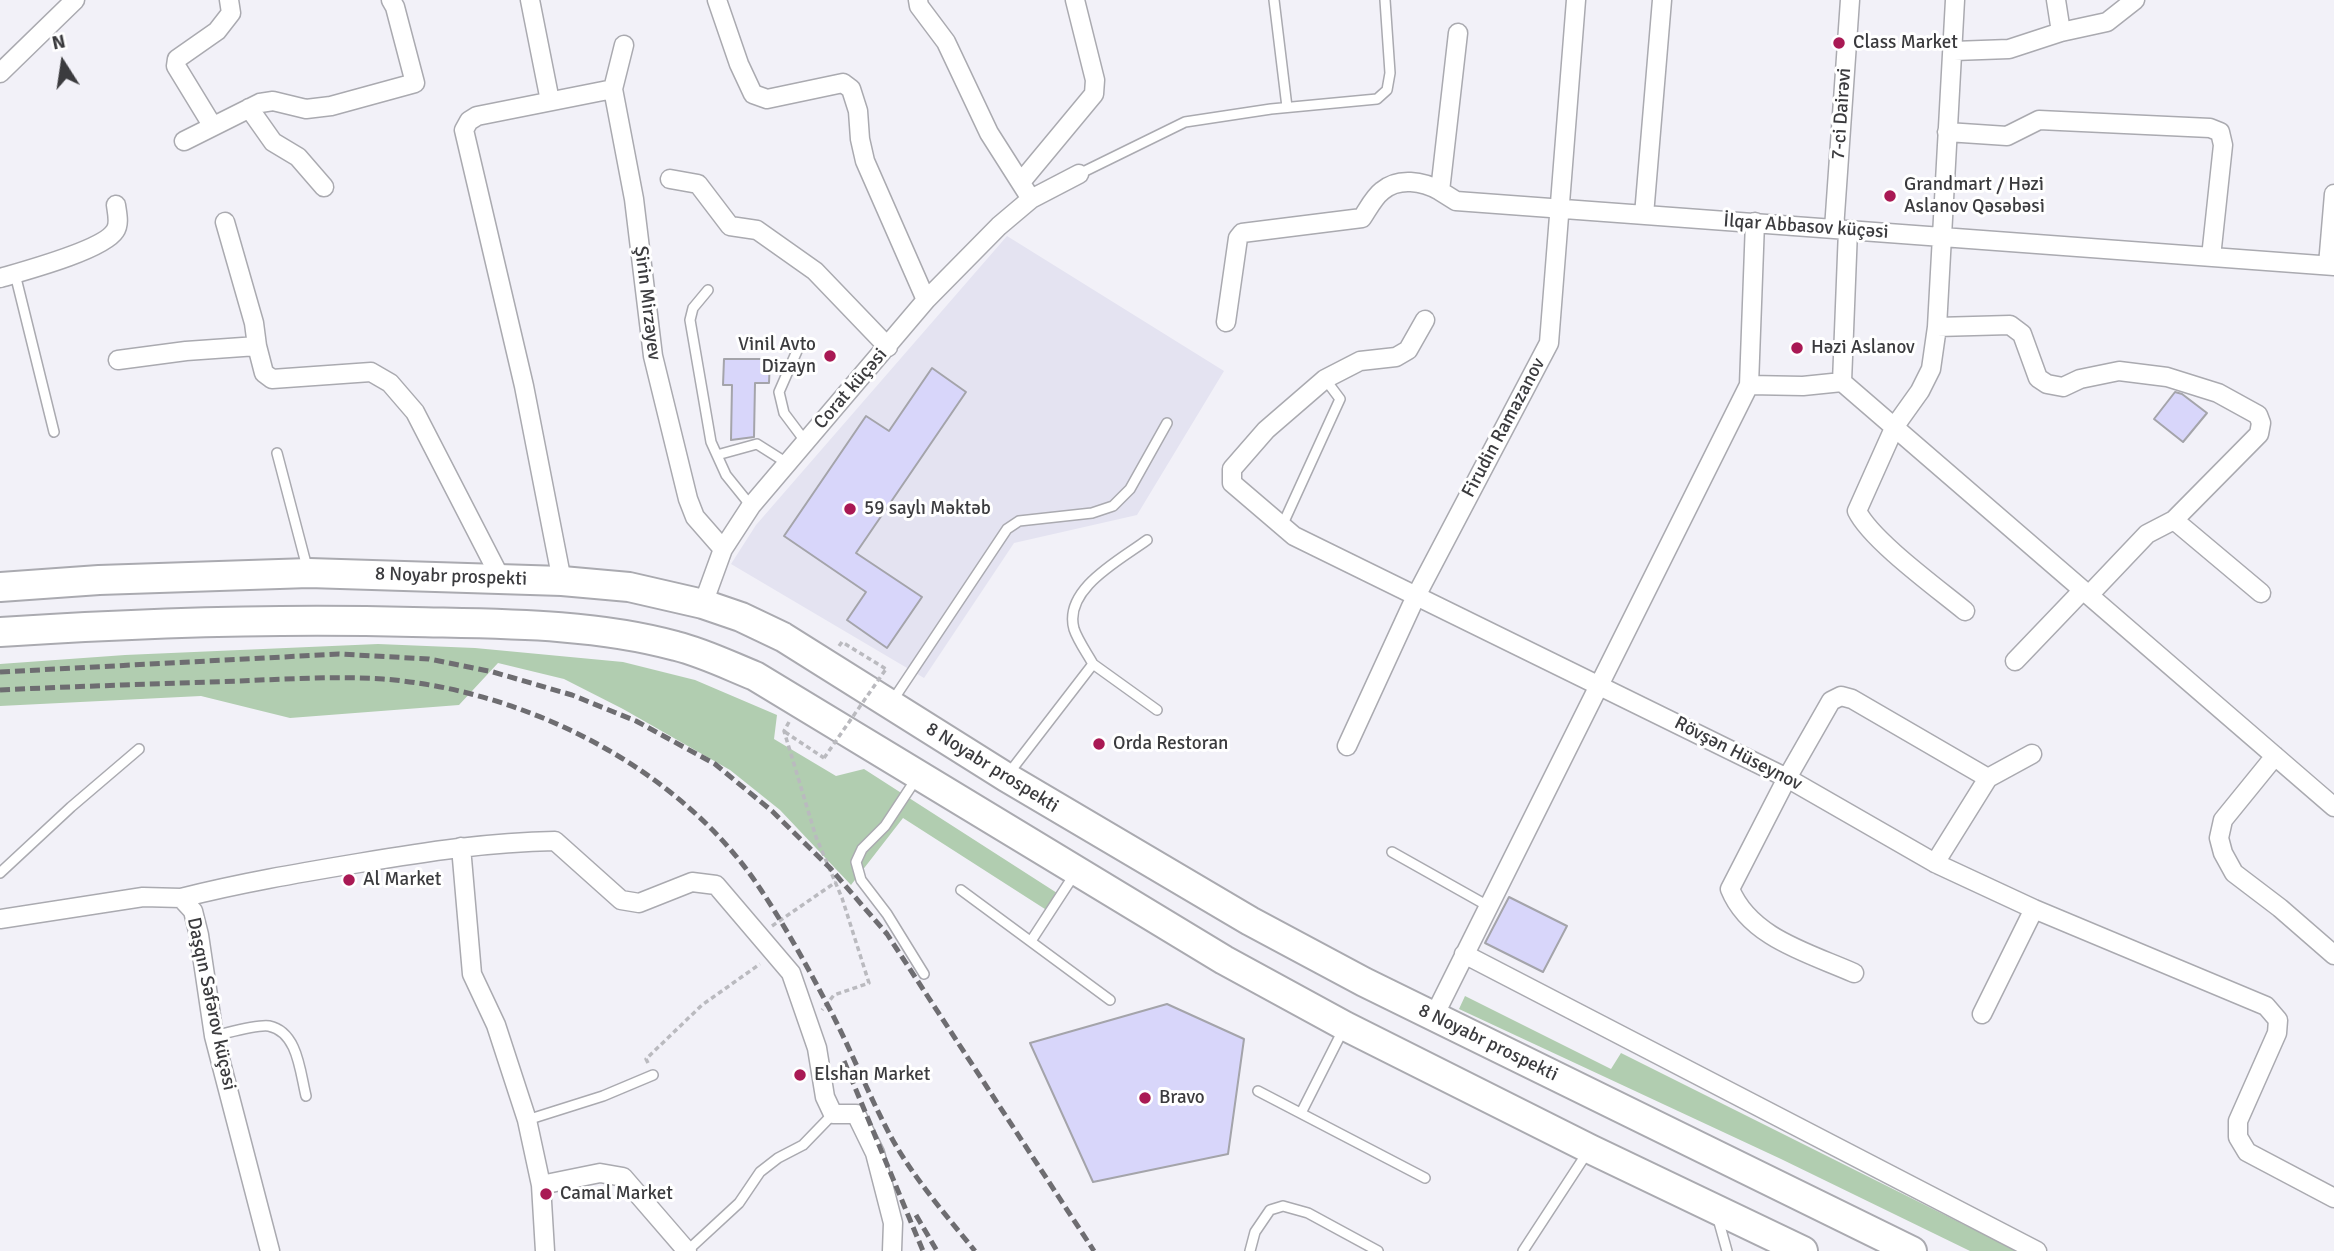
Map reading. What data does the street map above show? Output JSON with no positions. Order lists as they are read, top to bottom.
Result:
{
  "streets": {
    "highway": ["8 Noyabr prospekti"],
    "street": [
      "7-ci Dairəvi",
      "İlqar Abbasov küçəsi",
      "Şirin Mirzəyev",
      "Corat küçəsi",
      "Firudin Ramazanov",
      "Rövşən Hüseynov",
      "Daşqın Səfərov küçəsi"
    ]
  },
  "crossings": [
    ["7-ci Dairəvi", "İlqar Abbasov küçəsi"],
    ["İlqar Abbasov küçəsi", "Firudin Ramazanov"],
    ["Şirin Mirzəyev", "Corat küçəsi"],
    ["Corat küçəsi", "8 Noyabr prospekti"],
    ["Firudin Ramazanov", "Rövşən Hüseynov"]
  ],
  "places": [
    "Class Market",
    "Grandmart / Həzi Aslanov Qəsəbəsi",
    "Həzi Aslanov",
    "Vinil Avto Dizayn",
    "59 saylı Məktəb",
    "Orda Restoran",
    "Al Market",
    "Elshan Market",
    "Bravo",
    "Camal Market"
  ],
  "north": "top"
}
